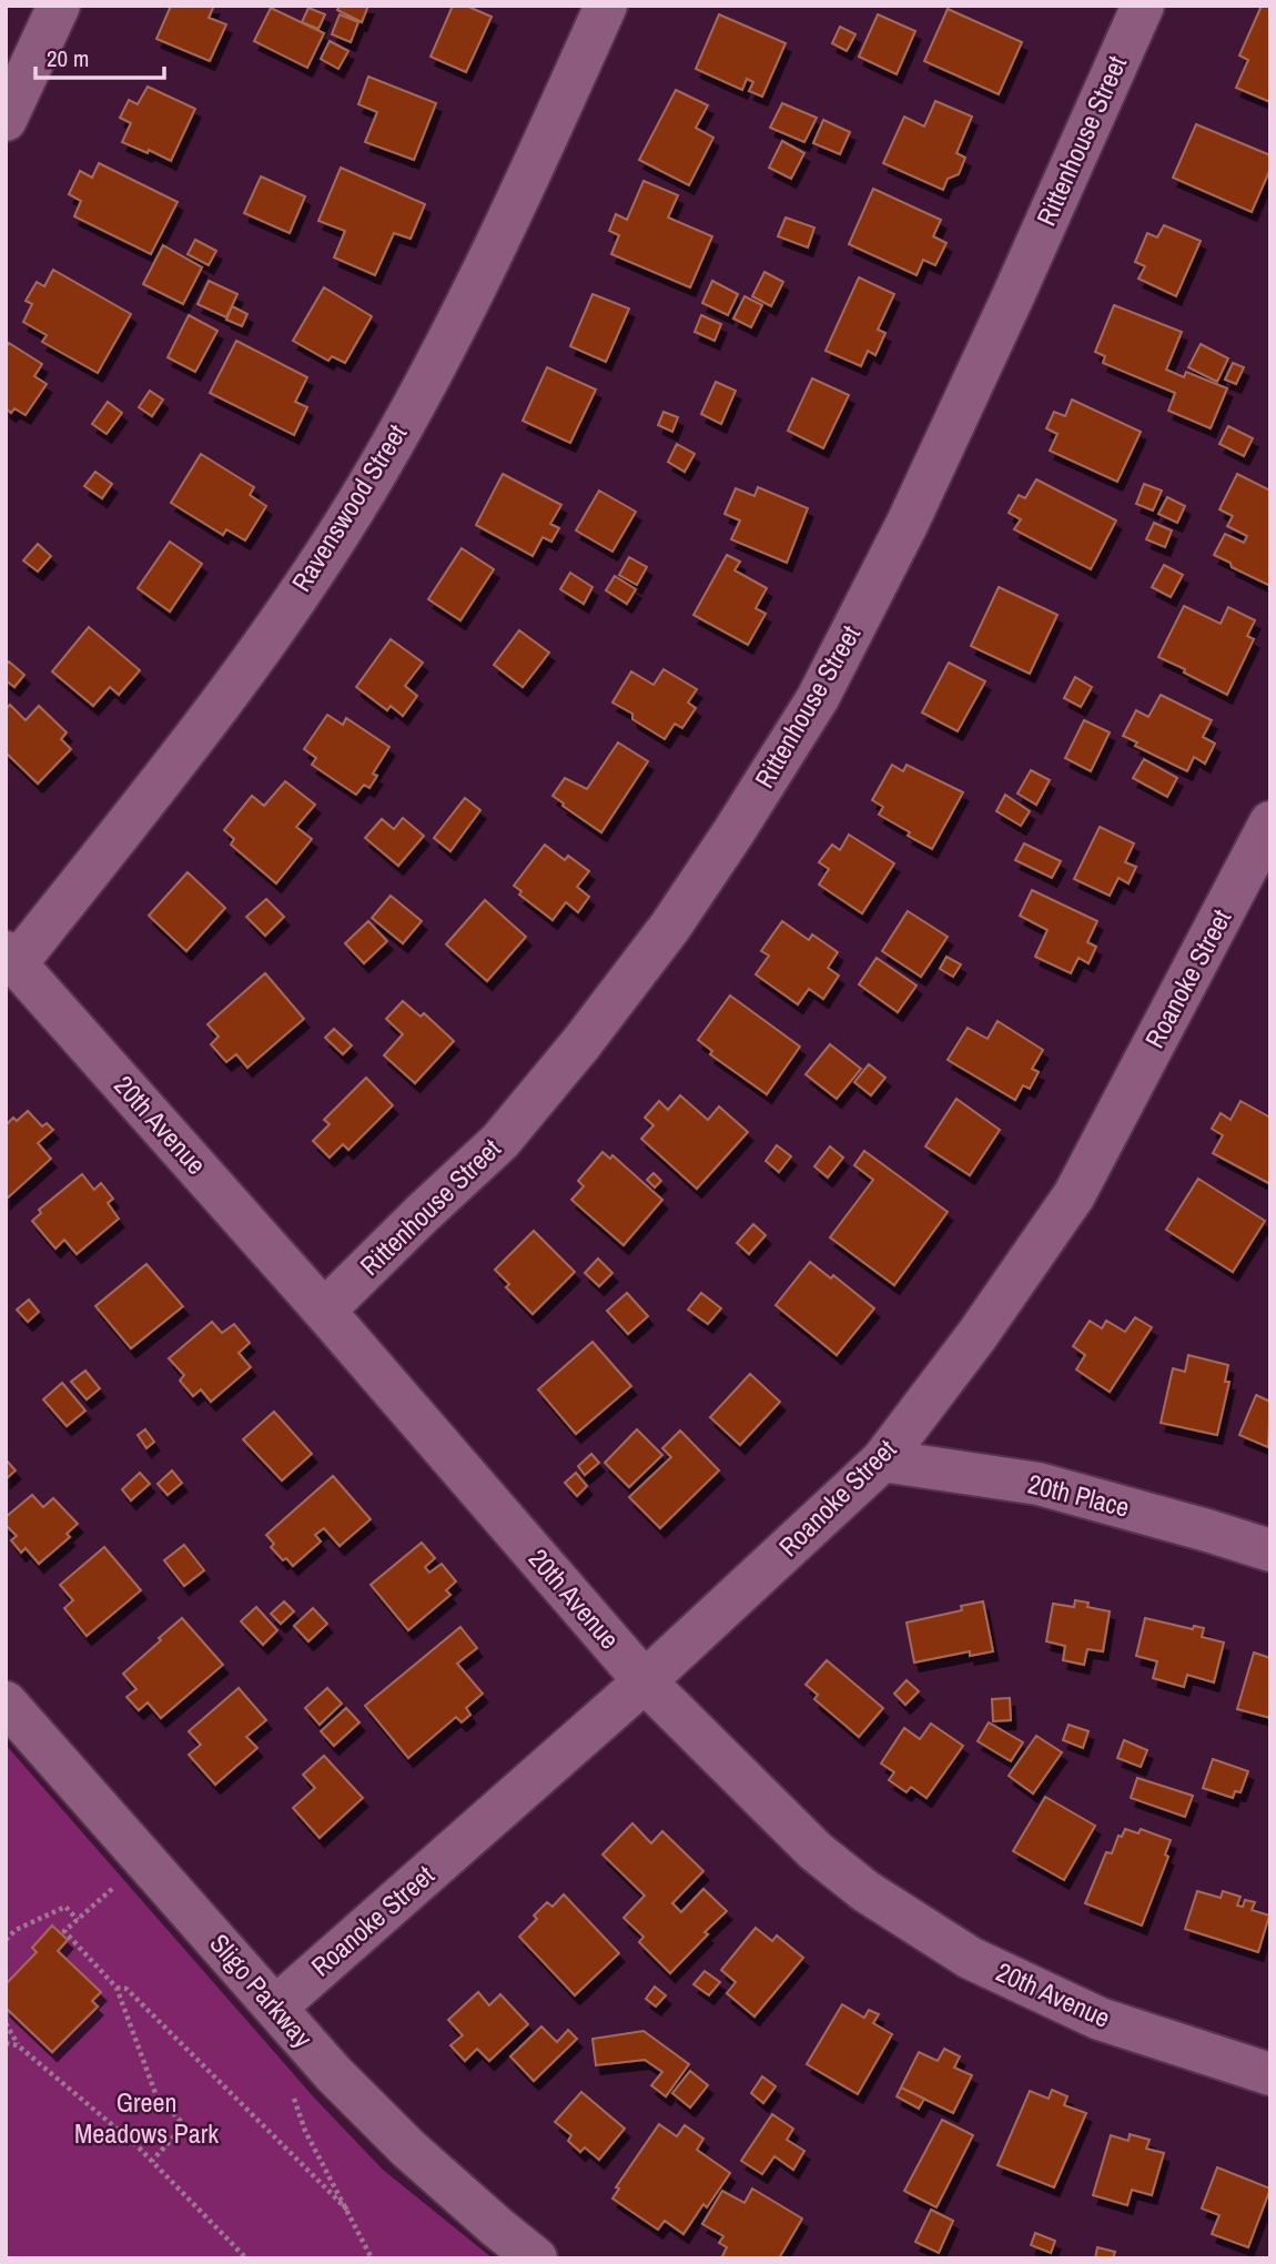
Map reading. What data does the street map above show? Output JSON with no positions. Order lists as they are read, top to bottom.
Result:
{
  "streets": {
    "street": [
      "Rittenhouse Street",
      "Ravenswood Street",
      "Roanoke Street",
      "20th Avenue",
      "20th Place",
      "Sligo Parkway"
    ]
  },
  "crossings": [
    ["Rittenhouse Street", "20th Avenue"],
    ["Ravenswood Street", "20th Avenue"],
    ["Roanoke Street", "20th Avenue"],
    ["Roanoke Street", "20th Place"],
    ["Roanoke Street", "Sligo Parkway"]
  ],
  "parks": ["Green Meadows Park"],
  "scale_bar": "20 m"
}
